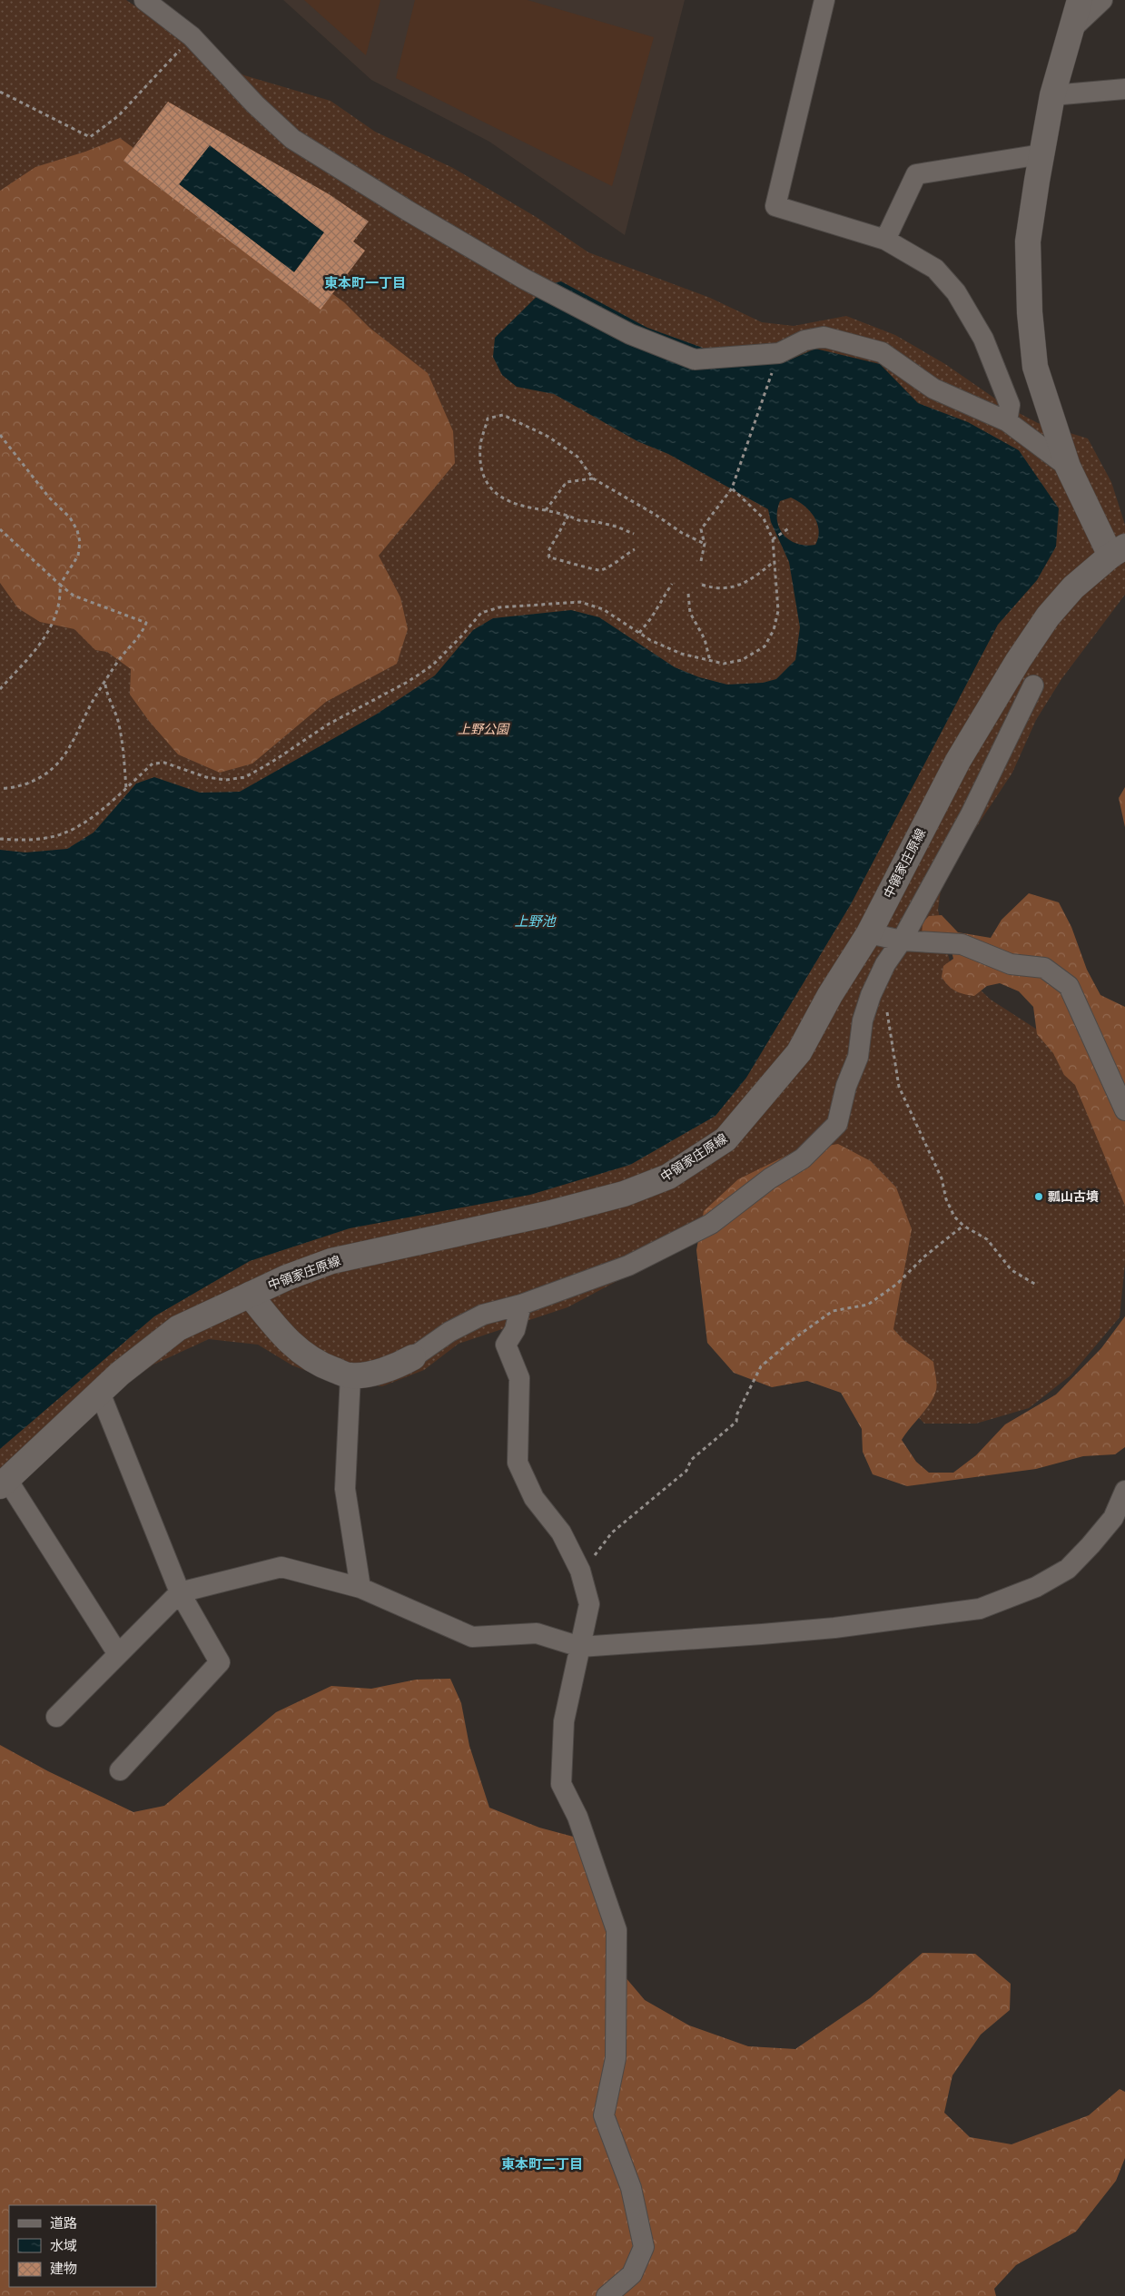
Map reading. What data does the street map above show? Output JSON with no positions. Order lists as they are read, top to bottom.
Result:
{
  "streets": {
    "main road": ["中領家庄原線"]
  },
  "districts": ["東本町一丁目", "東本町二丁目"],
  "water": ["上野池"],
  "parks": ["上野公園"],
  "places": ["瓢山古墳"],
  "legend": ["道路", "水域", "建物"]
}
